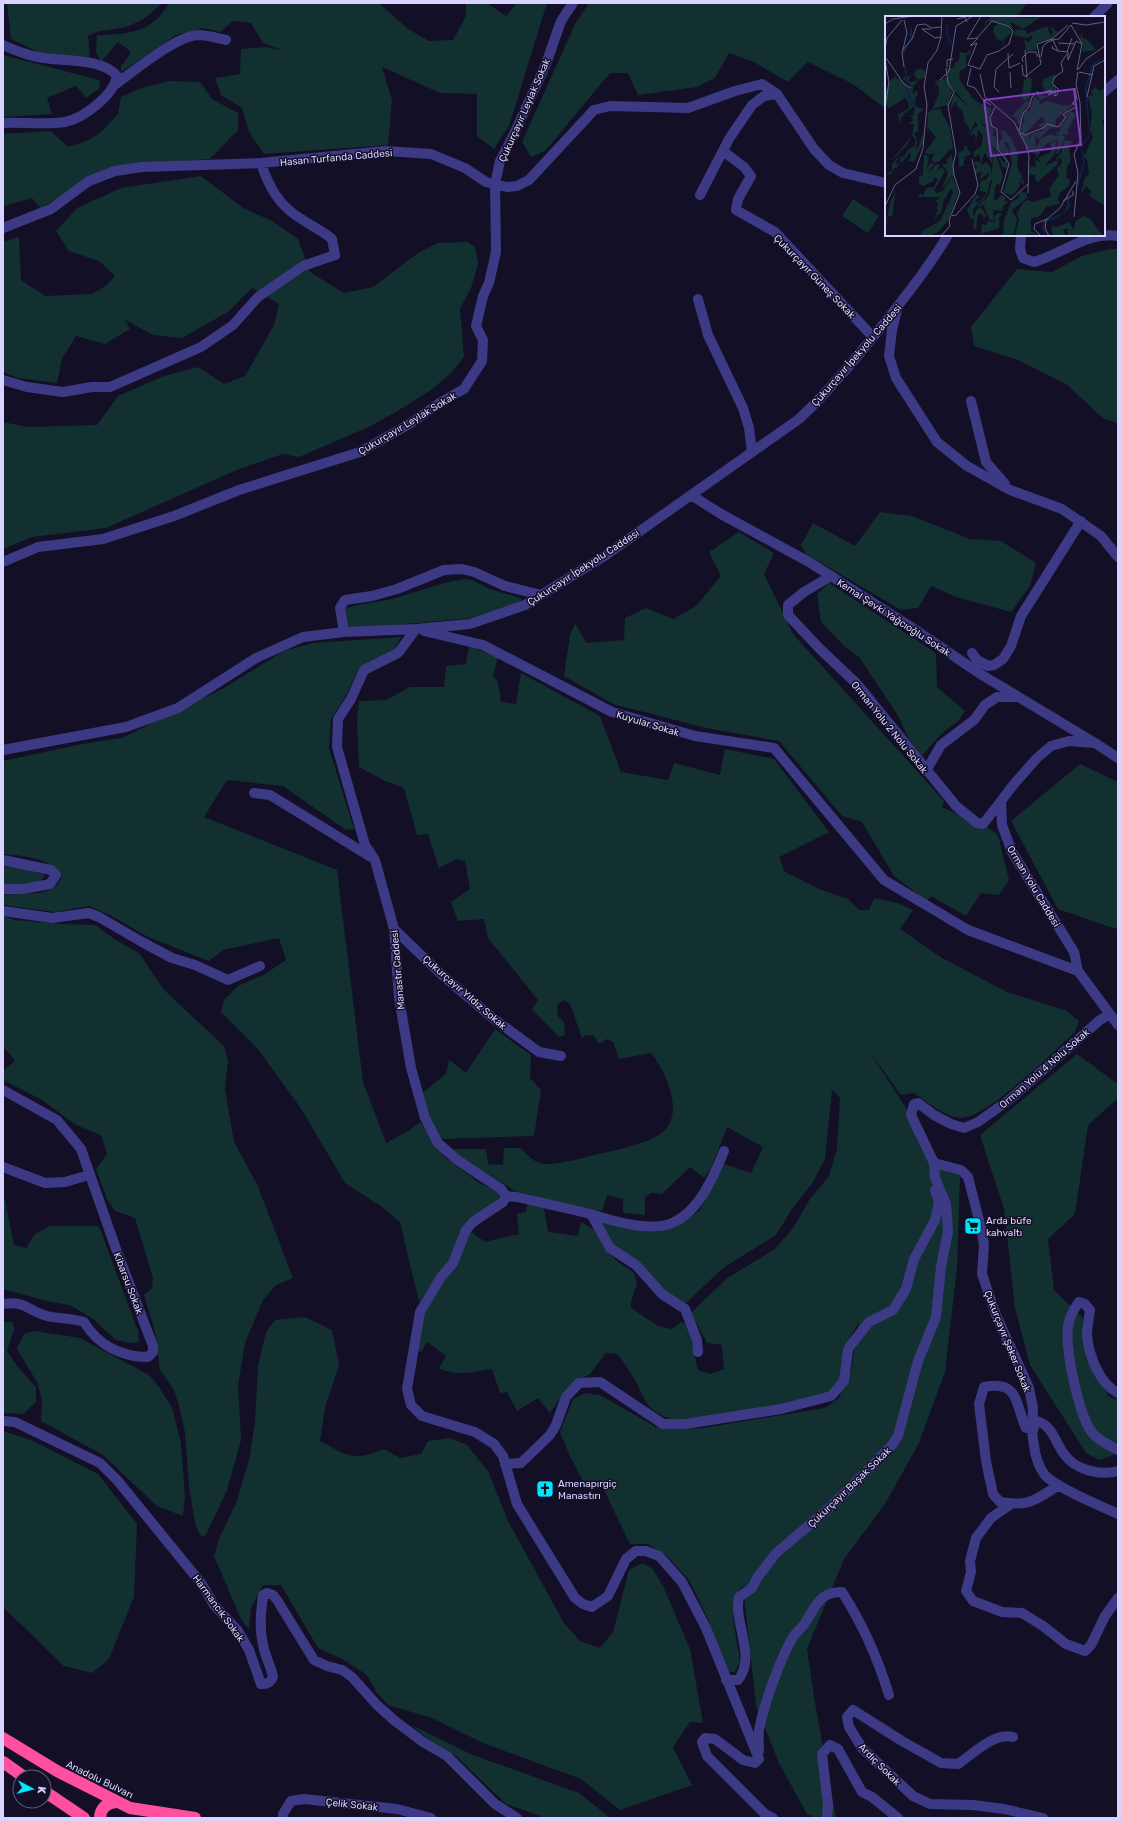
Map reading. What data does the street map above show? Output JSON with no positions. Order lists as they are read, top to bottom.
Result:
{
  "streets": {
    "highway": ["Anadolu Bulvarı"],
    "street": [
      "Çukurçayır Leylak Sokak",
      "Hasan Turfanda Caddesi",
      "Çukurçayır Güneş Sokak",
      "Çukurçayır İpekyolu Caddesi",
      "Kemal Şevki Yağcıoğlu Sokak",
      "Kuyular Sokak",
      "Orman Yolu 2 Nolu Sokak",
      "Orman Yolu Caddesi",
      "Manastır Caddesi",
      "Çukurçayır Yıldız Sokak",
      "Orman Yolu 4 Nolu Sokak",
      "Kibarsu Sokak",
      "Çukurçayır Şeker Sokak",
      "Çukurçayır Başak Sokak",
      "Harmancık Sokak",
      "Ardıç Sokak",
      "Çelik Sokak"
    ]
  },
  "crossings": [
    ["Çukurçayır Leylak Sokak", "Hasan Turfanda Caddesi"],
    ["Çukurçayır Güneş Sokak", "Çukurçayır İpekyolu Caddesi"],
    ["Çukurçayır İpekyolu Caddesi", "Kemal Şevki Yağcıoğlu Sokak"],
    ["Çukurçayır İpekyolu Caddesi", "Kuyular Sokak"],
    ["Çukurçayır İpekyolu Caddesi", "Manastır Caddesi"],
    ["Kemal Şevki Yağcıoğlu Sokak", "Orman Yolu 2 Nolu Sokak"],
    ["Kuyular Sokak", "Orman Yolu Caddesi"],
    ["Kuyular Sokak", "Manastır Caddesi"],
    ["Orman Yolu 2 Nolu Sokak", "Orman Yolu Caddesi"],
    ["Manastır Caddesi", "Çukurçayır Yıldız Sokak"],
    ["Orman Yolu 4 Nolu Sokak", "Çukurçayır Başak Sokak"],
    ["Çukurçayır Şeker Sokak", "Çukurçayır Başak Sokak"]
  ],
  "places": {
    "supermarket": ["Arda büfe kahvaltı"],
    "church": ["Amenapırgiç Manastırı"]
  },
  "north": "right"
}
